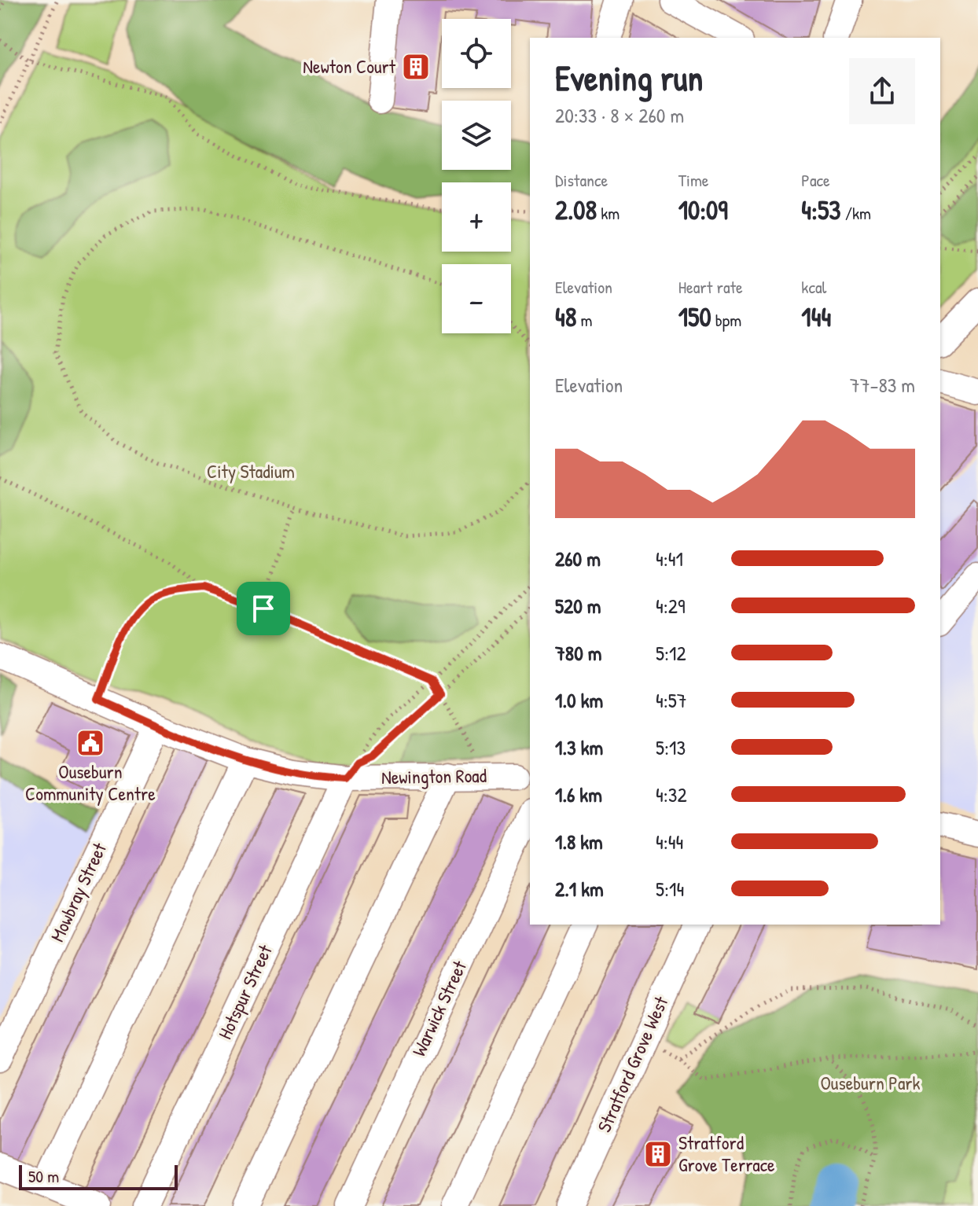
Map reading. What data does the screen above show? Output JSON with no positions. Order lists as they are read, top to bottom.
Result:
{
  "streets": {
    "street": [
      "Newington Road",
      "Mowbray Street",
      "Hotspur Street",
      "Warwick Street",
      "Stratford Grove West"
    ]
  },
  "crossings": [
    ["Newington Road", "Mowbray Street"],
    ["Newington Road", "Hotspur Street"]
  ],
  "parks": ["City Stadium", "Ouseburn Park"],
  "places": {
    "building": ["Newton Court", "Stratford Grove Terrace"],
    "public building": ["Ouseburn Community Centre"]
  },
  "scale_bar": "50 m",
  "page": {
    "map_buttons": ["+", "−"],
    "heading": ["Evening run", "20:33 · 8 × 260 m"],
    "stats": [
      ["Distance", "2.08 km"],
      ["Time", "10:09"],
      ["Pace", "4:53 /km"],
      ["Elevation", "48 m"],
      ["Heart rate", "150 bpm"],
      ["kcal", "144"]
    ],
    "chart": ["Elevation", "77–83 m"],
    "list": [
      {
        "name": "260 m",
        "note": "4:41"
      },
      {
        "name": "520 m",
        "note": "4:29"
      },
      {
        "name": "780 m",
        "note": "5:12"
      },
      {
        "name": "1.0 km",
        "note": "4:57"
      },
      {
        "name": "1.3 km",
        "note": "5:13"
      },
      {
        "name": "1.6 km",
        "note": "4:32"
      },
      {
        "name": "1.8 km",
        "note": "4:44"
      },
      {
        "name": "2.1 km",
        "note": "5:14"
      }
    ],
    "scale": "50 m"
  }
}
